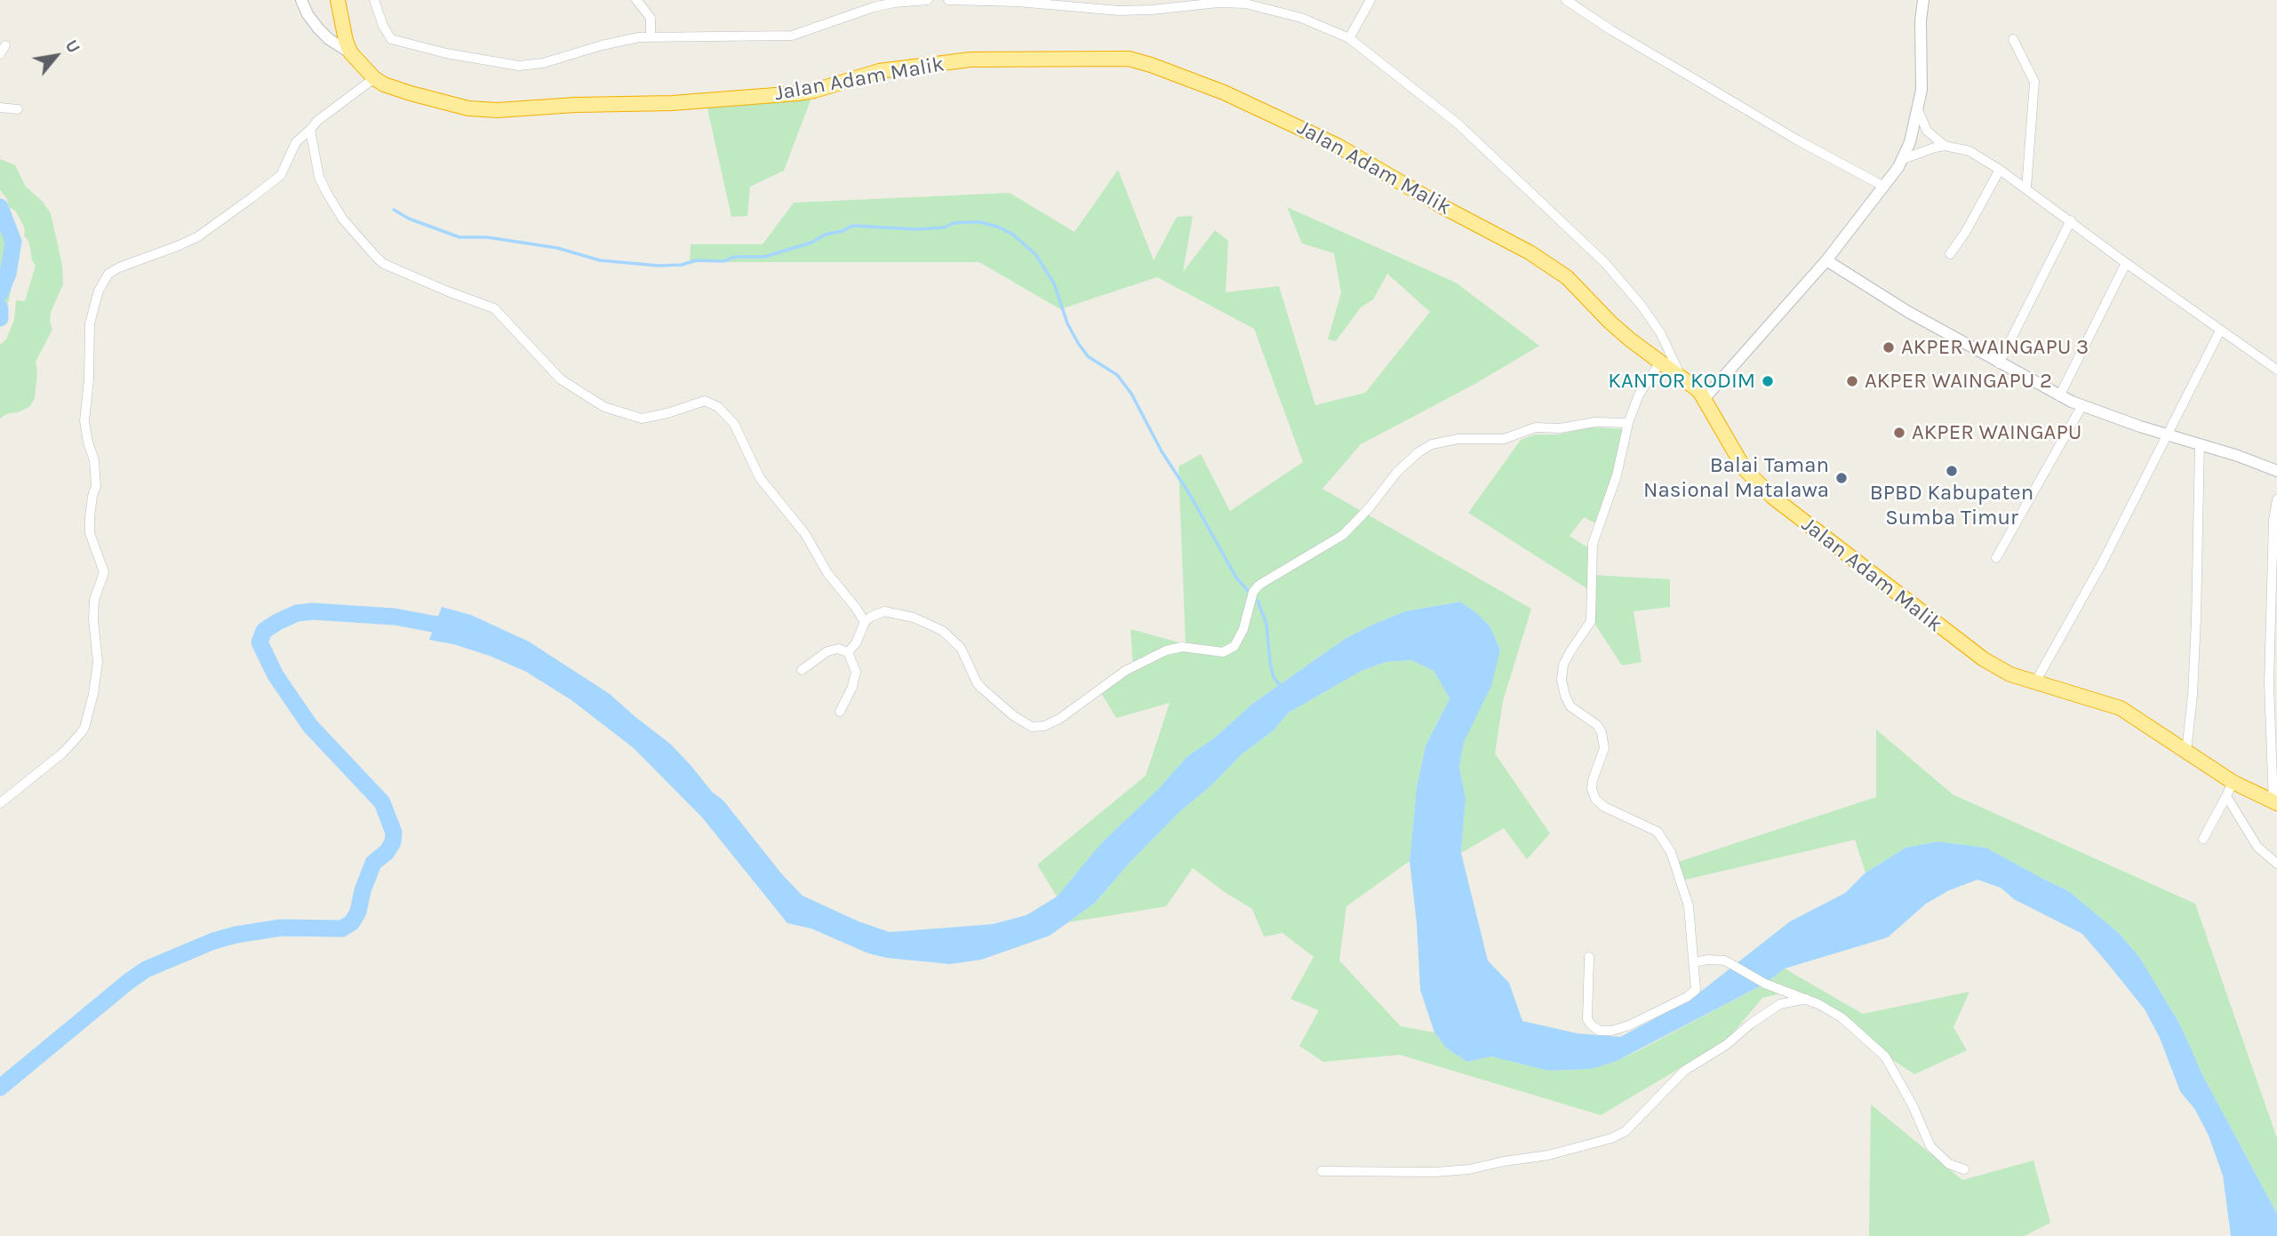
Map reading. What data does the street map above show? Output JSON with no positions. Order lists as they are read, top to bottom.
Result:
{
  "streets": {
    "highway": ["Jalan Adam Malik"]
  },
  "places": [
    "AKPER WAINGAPU 3",
    "KANTOR KODIM",
    "AKPER WAINGAPU 2",
    "AKPER WAINGAPU",
    "BPBD Kabupaten Sumba Timur",
    "Balai Taman Nasional Matalawa"
  ],
  "north": "top right"
}
